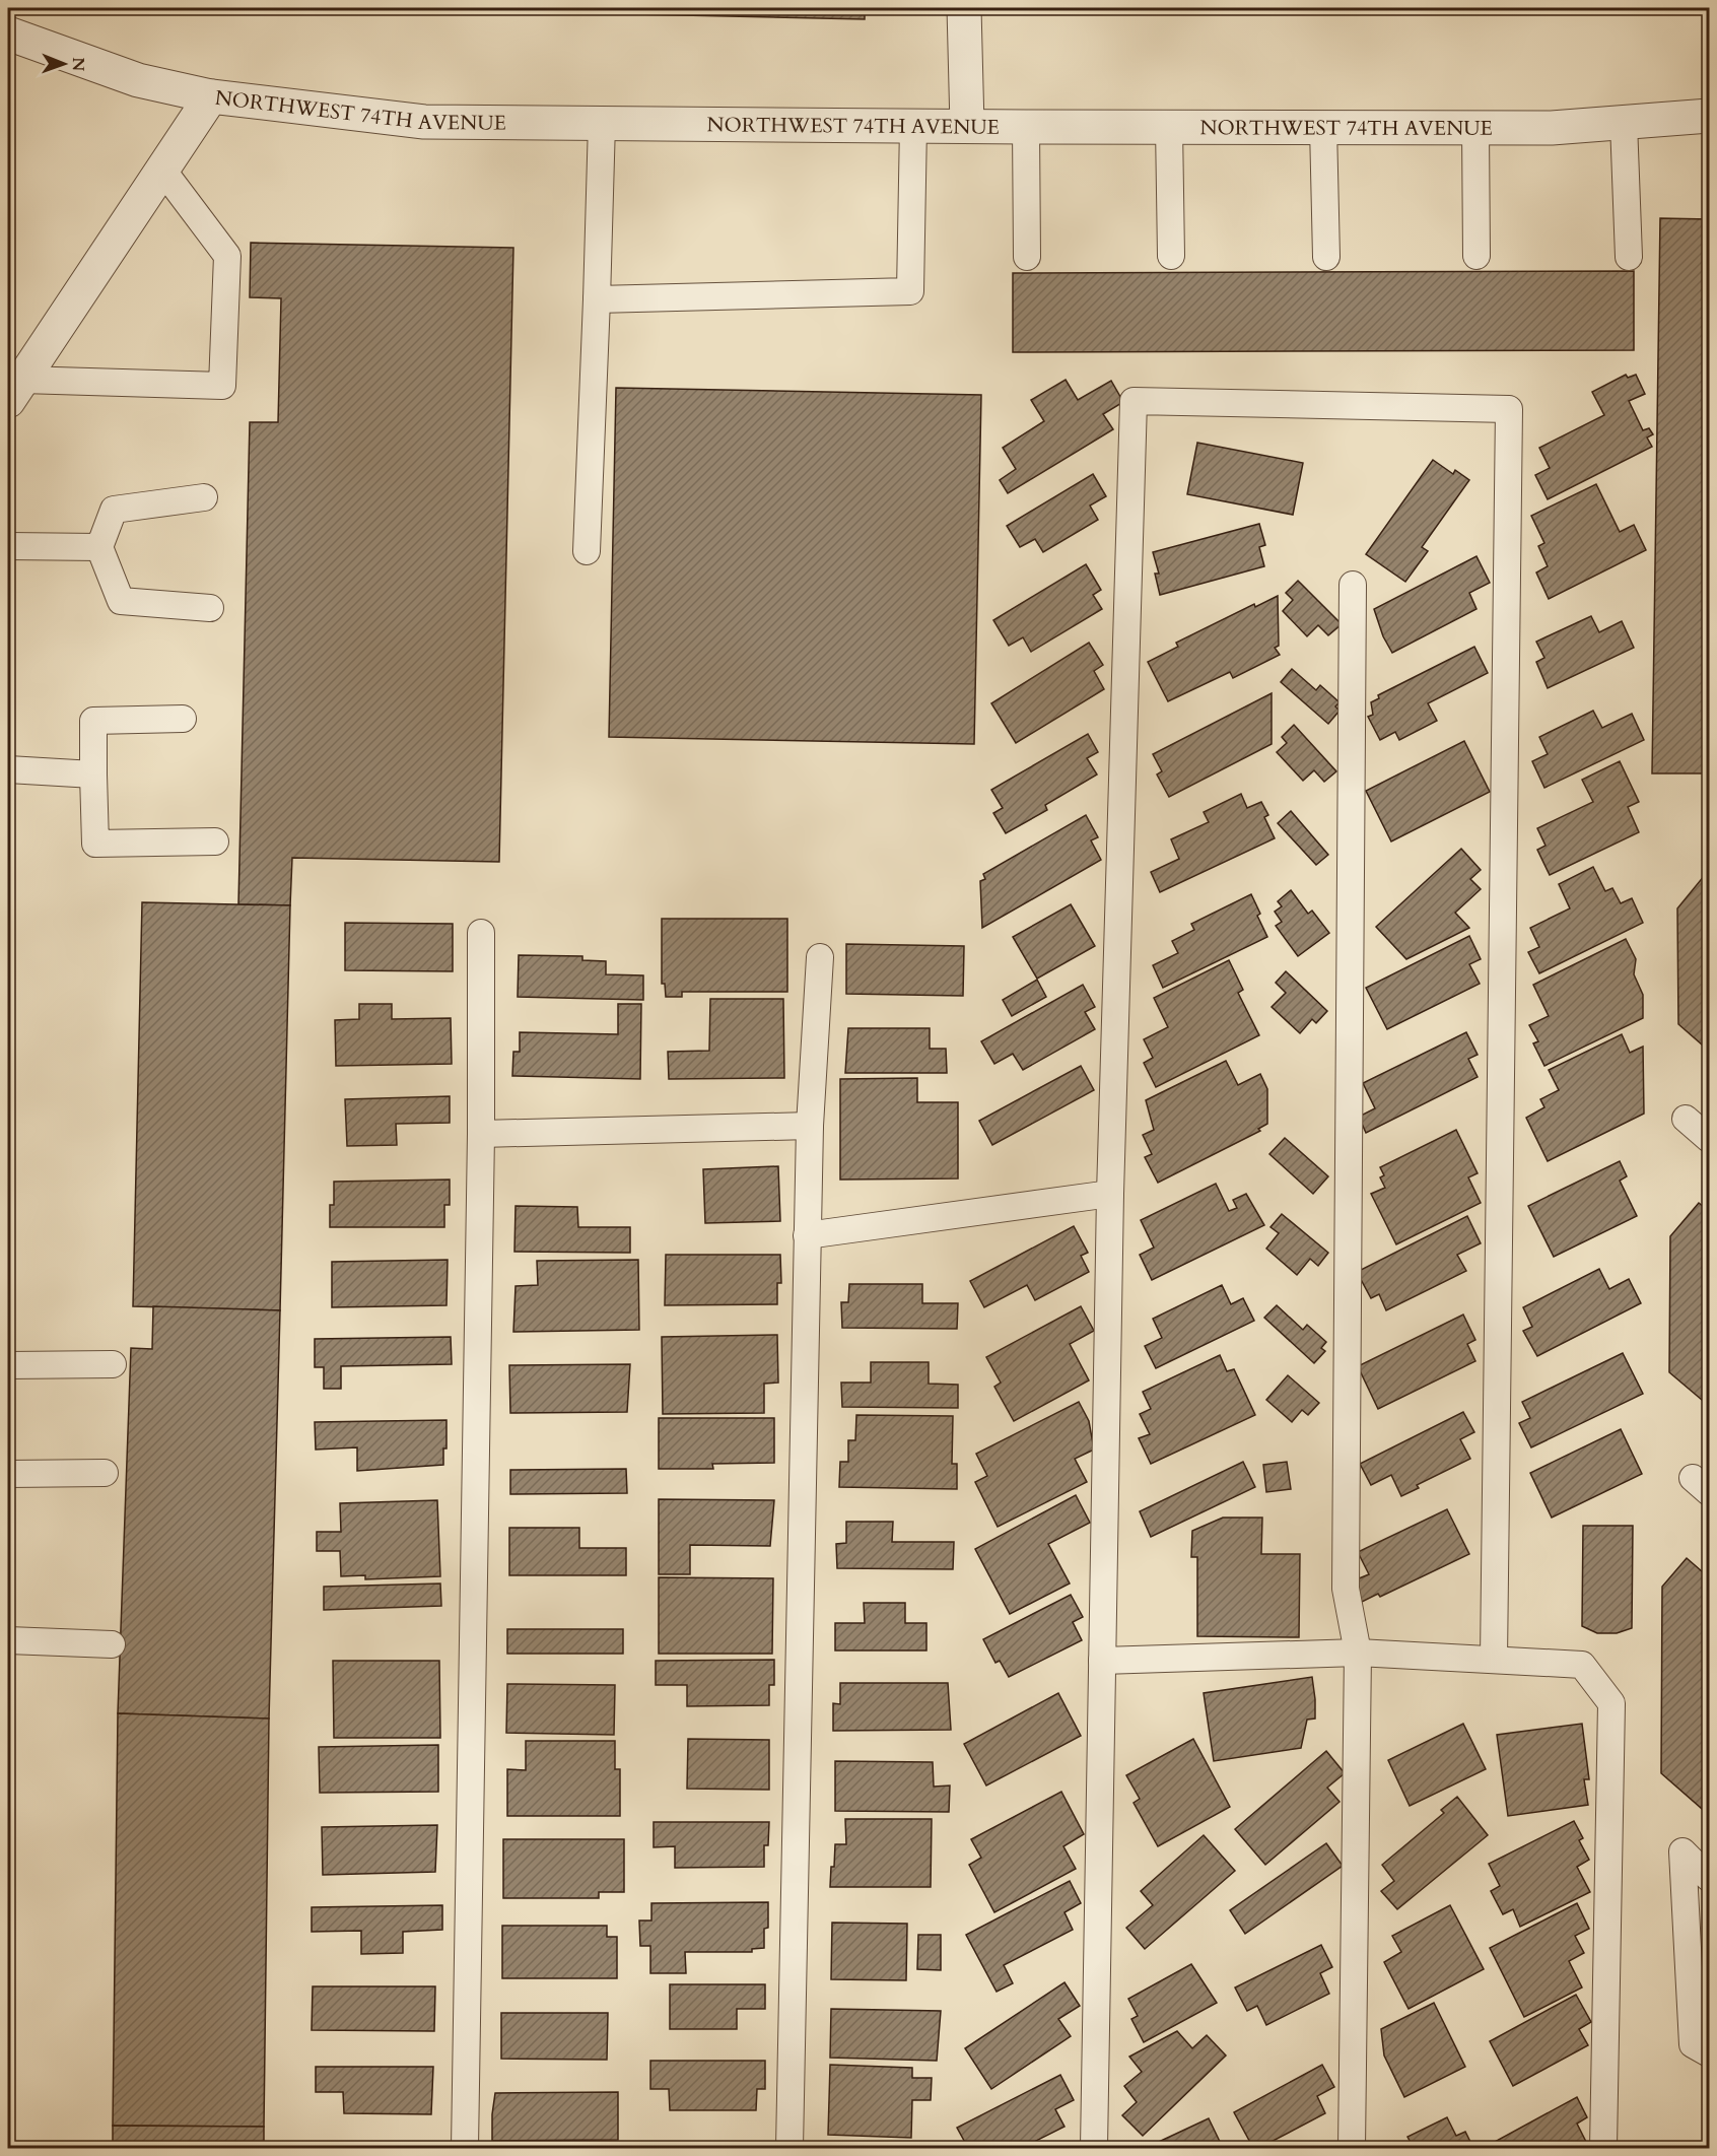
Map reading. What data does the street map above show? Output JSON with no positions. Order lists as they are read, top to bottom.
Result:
{
  "streets": {
    "street": ["NORTHWEST 74TH AVENUE"]
  },
  "north": "right"
}
